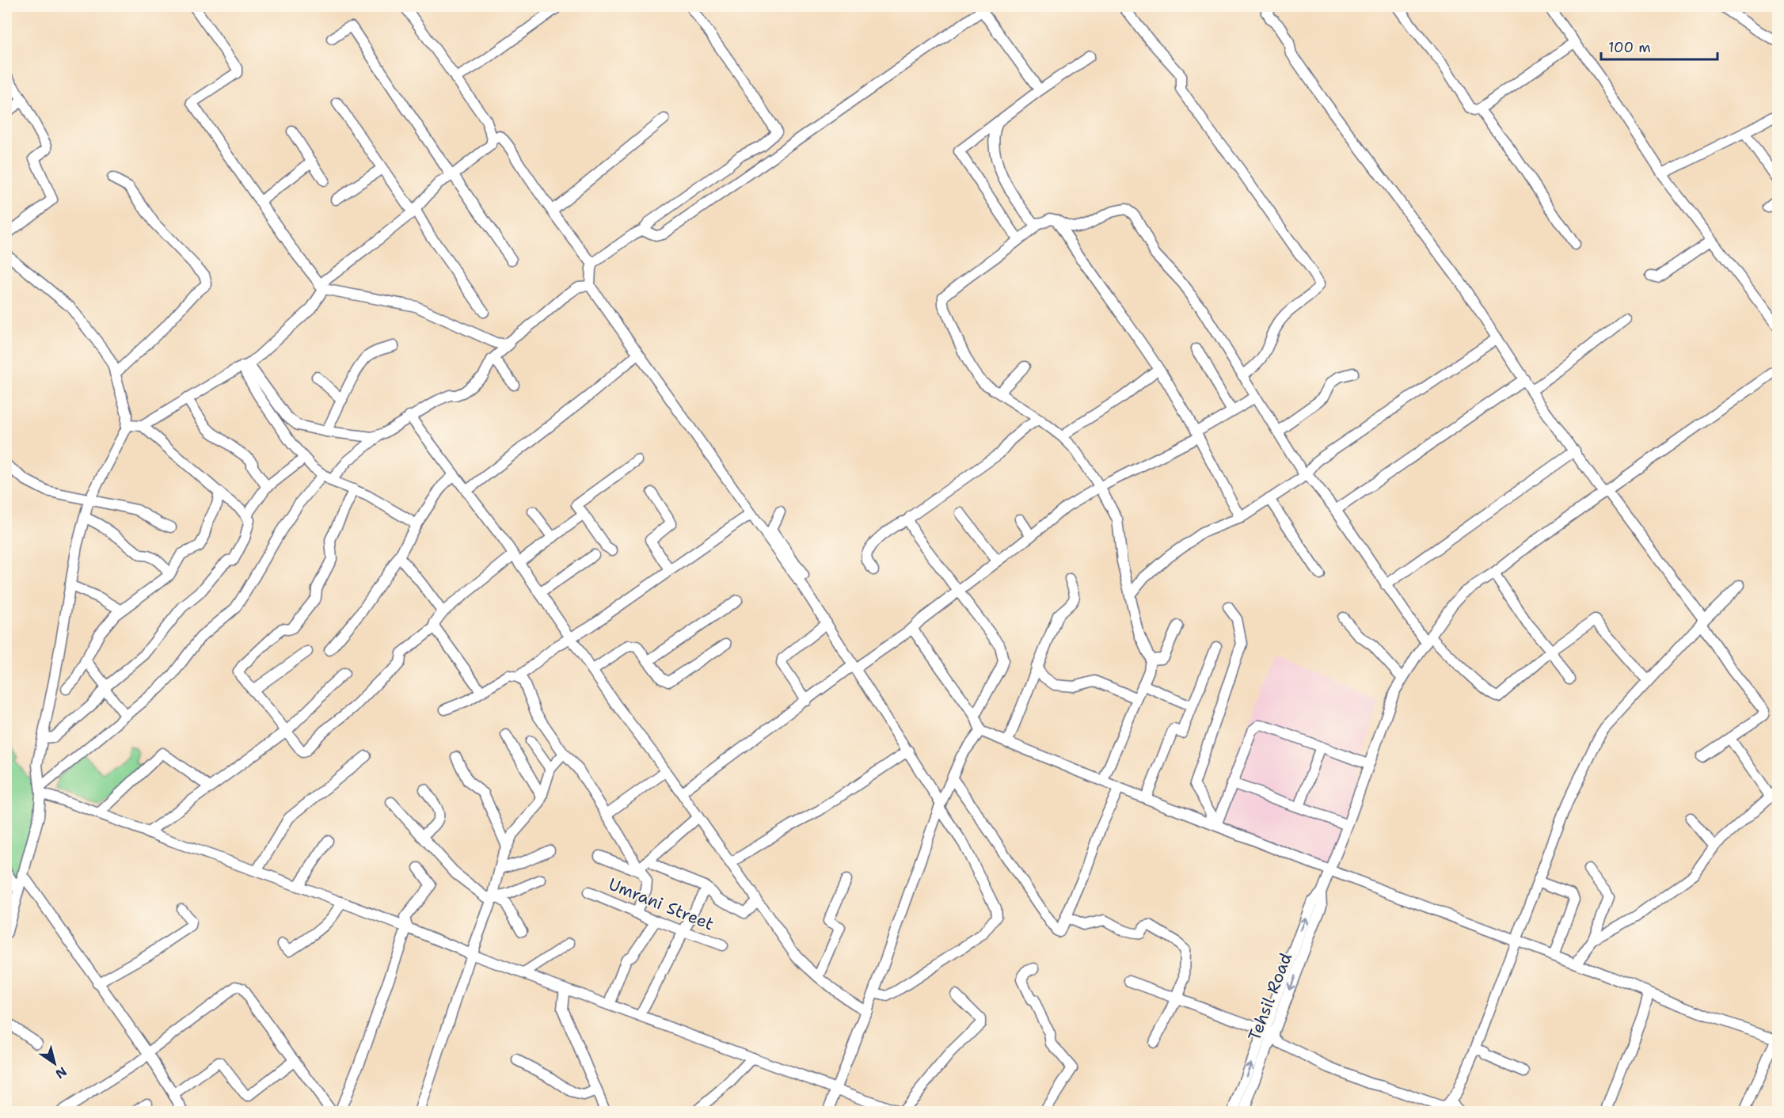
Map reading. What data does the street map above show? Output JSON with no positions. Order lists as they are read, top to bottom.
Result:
{
  "streets": {
    "street": ["Umrani Street", "Tehsil Road"]
  },
  "scale_bar": "100 m",
  "north": "bottom right"
}
